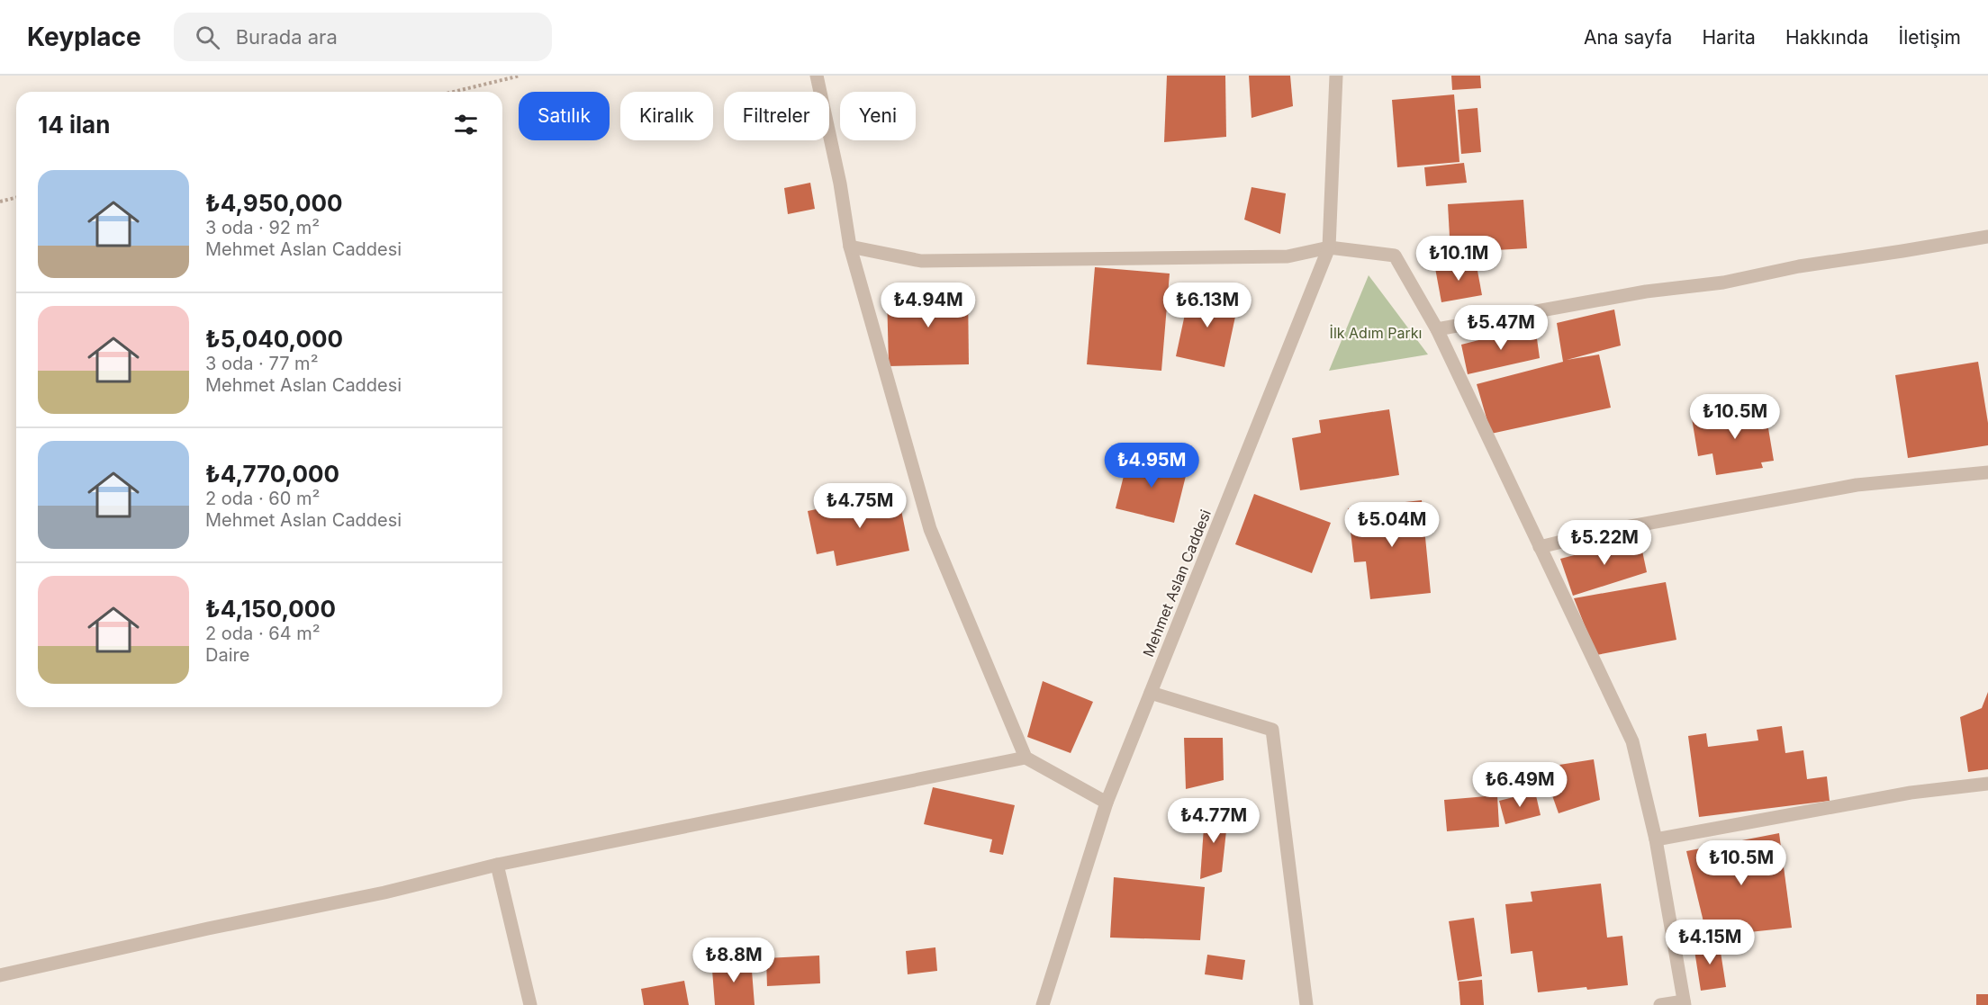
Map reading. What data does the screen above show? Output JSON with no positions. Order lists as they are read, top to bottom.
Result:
{
  "streets": {
    "street": ["Mehmet Aslan Caddesi"]
  },
  "parks": ["İlk Adım Parkı"],
  "page": {
    "header": "Keyplace",
    "search": "Burada ara",
    "nav": [
      "Ana sayfa",
      "Harita",
      "Hakkında",
      "İletişim"
    ],
    "chip": [
      "Satılık",
      "Kiralık",
      "Filtreler",
      "Yeni"
    ],
    "heading": "14 ilan",
    "list": [
      {
        "name": "₺4,950,000",
        "note": "3 oda · 92 m² · Mehmet Aslan Caddesi"
      },
      {
        "name": "₺5,040,000",
        "note": "3 oda · 77 m² · Mehmet Aslan Caddesi"
      },
      {
        "name": "₺4,770,000",
        "note": "2 oda · 60 m² · Mehmet Aslan Caddesi"
      },
      {
        "name": "₺4,150,000",
        "note": "2 oda · 64 m² · Daire"
      }
    ],
    "price": [
      "₺10.1M",
      "₺4.94M",
      "₺6.13M",
      "₺5.47M",
      "₺10.5M",
      "₺4.95M",
      "₺4.75M",
      "₺5.04M",
      "₺5.22M",
      "₺6.49M",
      "₺4.77M",
      "₺10.5M",
      "₺4.15M",
      "₺8.8M"
    ]
  }
}
